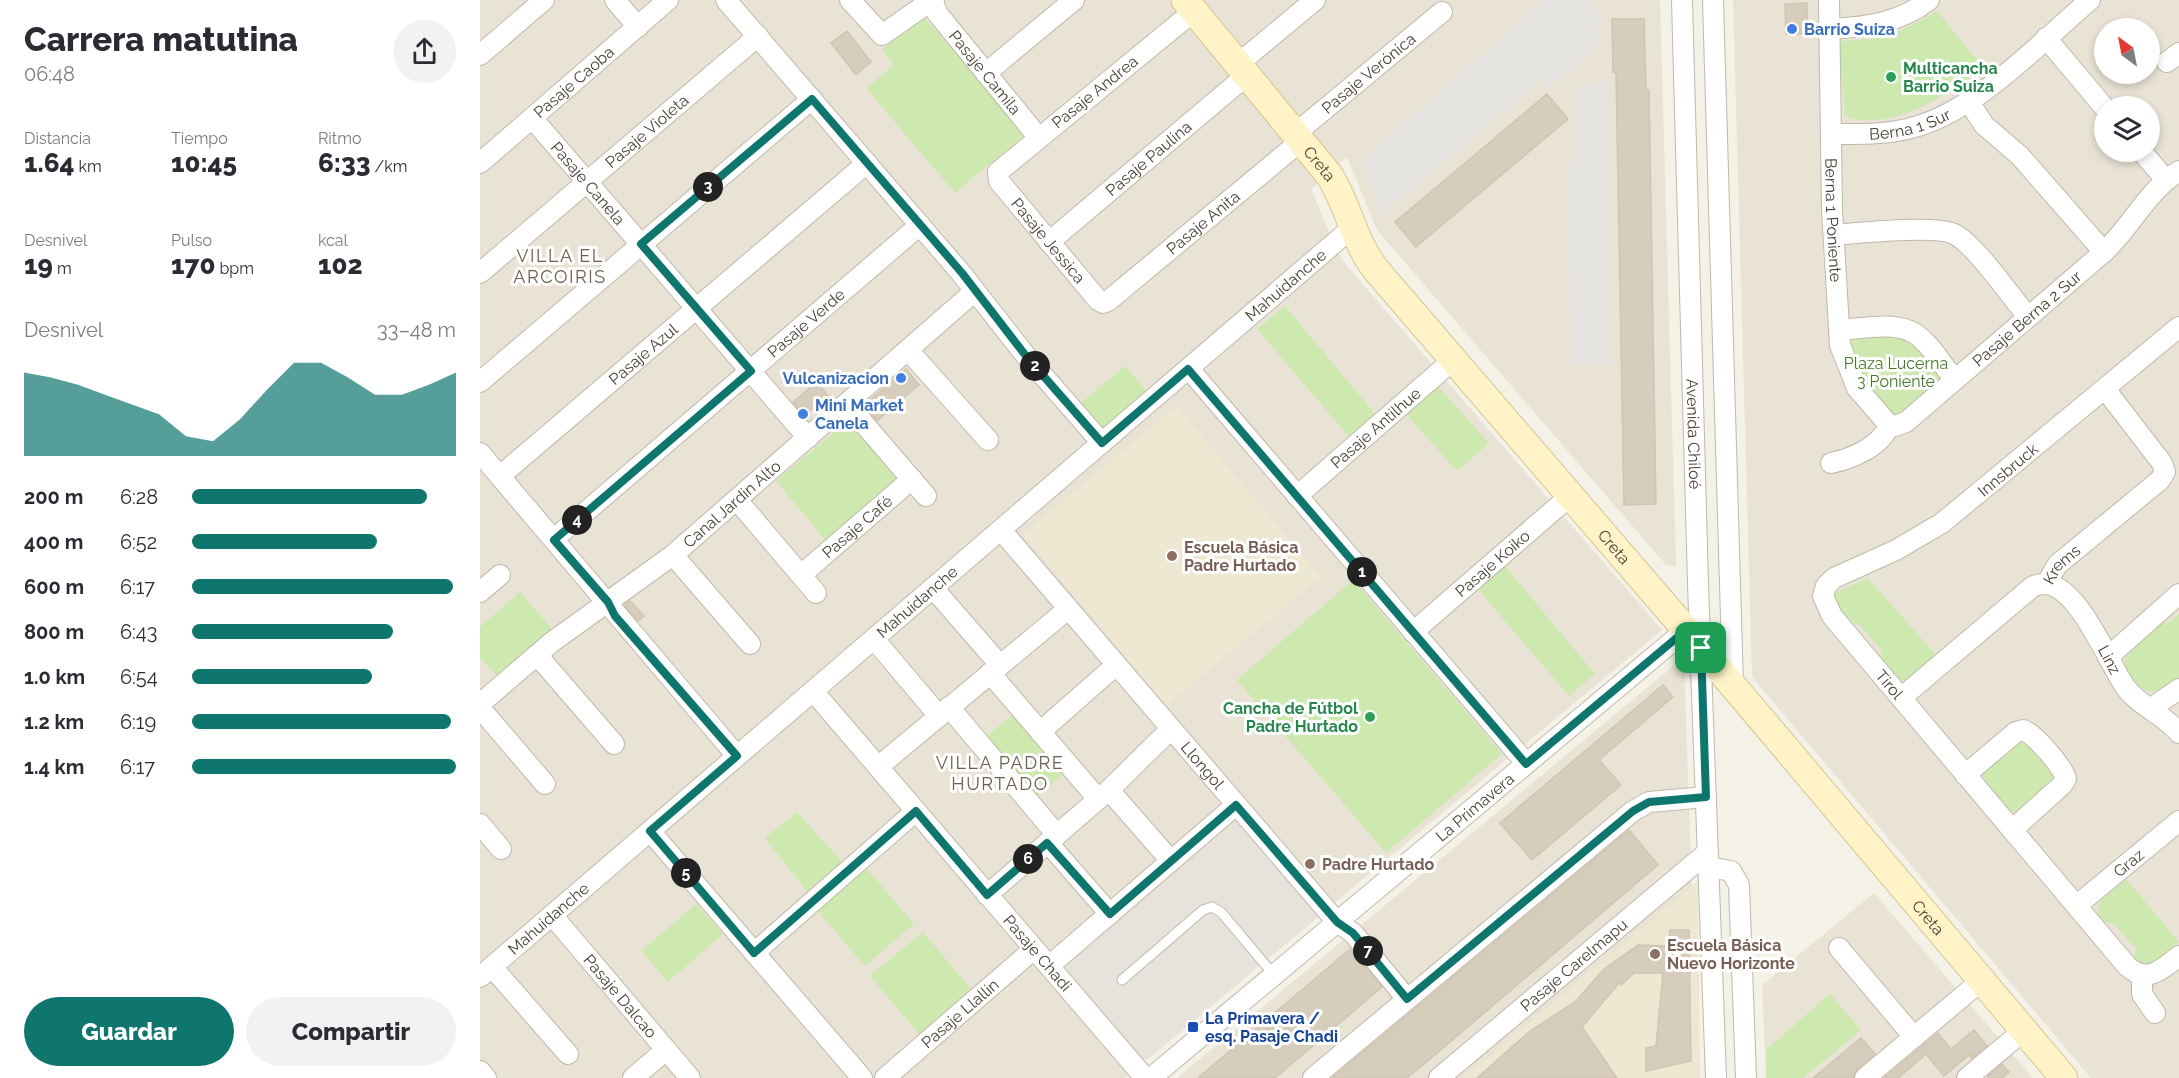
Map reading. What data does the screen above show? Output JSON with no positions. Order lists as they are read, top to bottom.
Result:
{
  "streets": {
    "street": [
      "Pasaje Camila",
      "Pasaje Verónica",
      "Pasaje Caoba",
      "Pasaje Andrea",
      "Berna 1 Sur",
      "Pasaje Violeta",
      "Pasaje Paulina",
      "Creta",
      "Pasaje Canela",
      "Berna 1 Poniente",
      "Pasaje Anita",
      "Pasaje Jessica",
      "Mahuidanche",
      "Pasaje Berna 2 Sur",
      "Pasaje Verde",
      "Pasaje Azul",
      "Pasaje Antilhue",
      "Avenida Chiloé",
      "Innsbruck",
      "Canal Jardin Alto",
      "Pasaje Café",
      "Krems",
      "Pasaje Koiko",
      "Linz",
      "Tirol",
      "Llongol",
      "La Primavera",
      "Graz",
      "Pasaje Chadi",
      "Pasaje Carelmapu",
      "Pasaje Dalcao",
      "Pasaje Llallin"
    ]
  },
  "crossings": [
    ["Pasaje Camila", "Pasaje Andrea"],
    ["Pasaje Verónica", "Creta"],
    ["Pasaje Verónica", "Pasaje Anita"],
    ["Pasaje Caoba", "Pasaje Canela"],
    ["Pasaje Andrea", "Creta"],
    ["Pasaje Andrea", "Pasaje Jessica"],
    ["Berna 1 Sur", "Berna 1 Poniente"],
    ["Pasaje Violeta", "Pasaje Canela"],
    ["Pasaje Paulina", "Creta"],
    ["Pasaje Paulina", "Pasaje Jessica"],
    ["Creta", "Pasaje Anita"],
    ["Creta", "Mahuidanche"],
    ["Creta", "Pasaje Antilhue"],
    ["Creta", "Avenida Chiloé"],
    ["Creta", "Pasaje Koiko"],
    ["Creta", "La Primavera"],
    ["Pasaje Canela", "Pasaje Verde"],
    ["Pasaje Canela", "Pasaje Azul"],
    ["Pasaje Canela", "Canal Jardin Alto"],
    ["Berna 1 Poniente", "Pasaje Berna 2 Sur"],
    ["Pasaje Anita", "Pasaje Jessica"],
    ["Mahuidanche", "Llongol"],
    ["Mahuidanche", "Pasaje Chadi"],
    ["Mahuidanche", "Pasaje Dalcao"],
    ["Avenida Chiloé", "La Primavera"],
    ["Avenida Chiloé", "Pasaje Carelmapu"],
    ["Innsbruck", "Krems"],
    ["Innsbruck", "Tirol"],
    ["Krems", "Linz"],
    ["Krems", "Tirol"],
    ["Tirol", "Graz"],
    ["Llongol", "La Primavera"],
    ["Pasaje Chadi", "Pasaje Llallin"]
  ],
  "districts": ["VILLA EL ARCOIRIS", "VILLA PADRE HURTADO"],
  "parks": ["Plaza Lucerna 3 Poniente"],
  "places": {
    "other": [
      "Barrio Suiza",
      "Multicancha Barrio Suiza",
      "Vulcanizacion",
      "Mini Market Canela",
      "Escuela Básica Padre Hurtado",
      "Cancha de Fútbol Padre Hurtado",
      "Padre Hurtado",
      "Escuela Básica Nuevo Horizonte"
    ],
    "transit": ["La Primavera / esq. Pasaje Chadi"]
  },
  "north": "top left",
  "page": {
    "heading": ["Carrera matutina", "06:48"],
    "stats": [
      ["Distancia", "1.64 km"],
      ["Tiempo", "10:45"],
      ["Ritmo", "6:33 /km"],
      ["Desnivel", "19 m"],
      ["Pulso", "170 bpm"],
      ["kcal", "102"]
    ],
    "pins": [
      "3",
      "2",
      "4",
      "1",
      "6",
      "5",
      "7"
    ],
    "chart": ["Desnivel", "33–48 m"],
    "list": [
      {
        "name": "200 m",
        "note": "6:28"
      },
      {
        "name": "400 m",
        "note": "6:52"
      },
      {
        "name": "600 m",
        "note": "6:17"
      },
      {
        "name": "800 m",
        "note": "6:43"
      },
      {
        "name": "1.0 km",
        "note": "6:54"
      },
      {
        "name": "1.2 km",
        "note": "6:19"
      },
      {
        "name": "1.4 km",
        "note": "6:17"
      }
    ],
    "buttons": ["Guardar", "Compartir"]
  }
}
